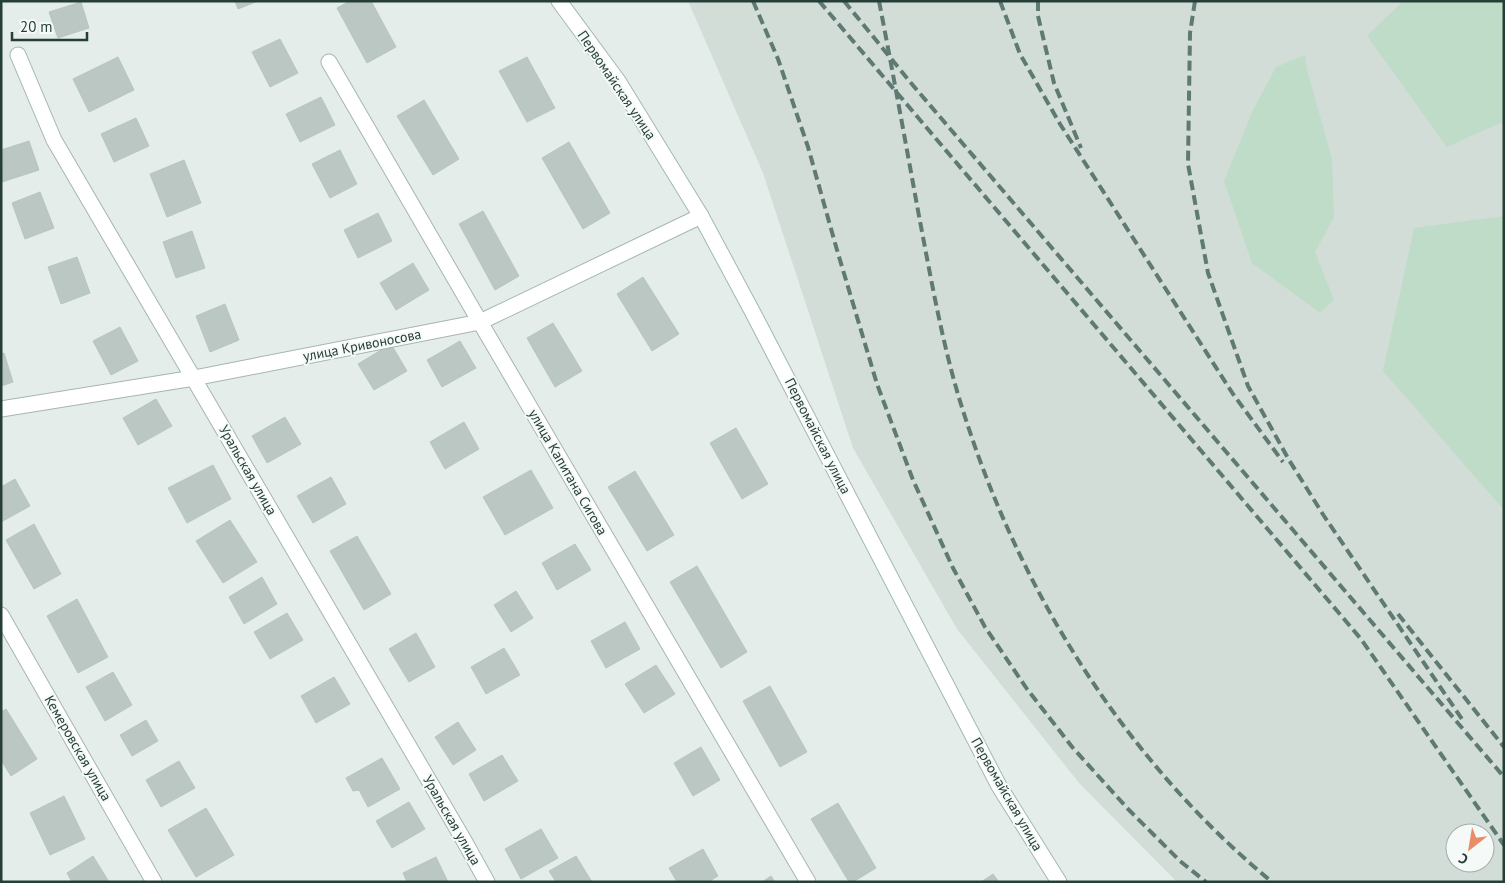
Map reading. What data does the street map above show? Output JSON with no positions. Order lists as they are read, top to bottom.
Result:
{
  "streets": {
    "street": [
      "Первомайская улица",
      "улица Кривоносова",
      "Уральская улица",
      "улица Капитана Сигова",
      "Кемеровская улица"
    ]
  },
  "crossings": [
    ["Первомайская улица", "улица Кривоносова"],
    ["улица Кривоносова", "Уральская улица"],
    ["улица Кривоносова", "улица Капитана Сигова"]
  ],
  "scale_bar": "20 m",
  "north": "bottom left"
}
